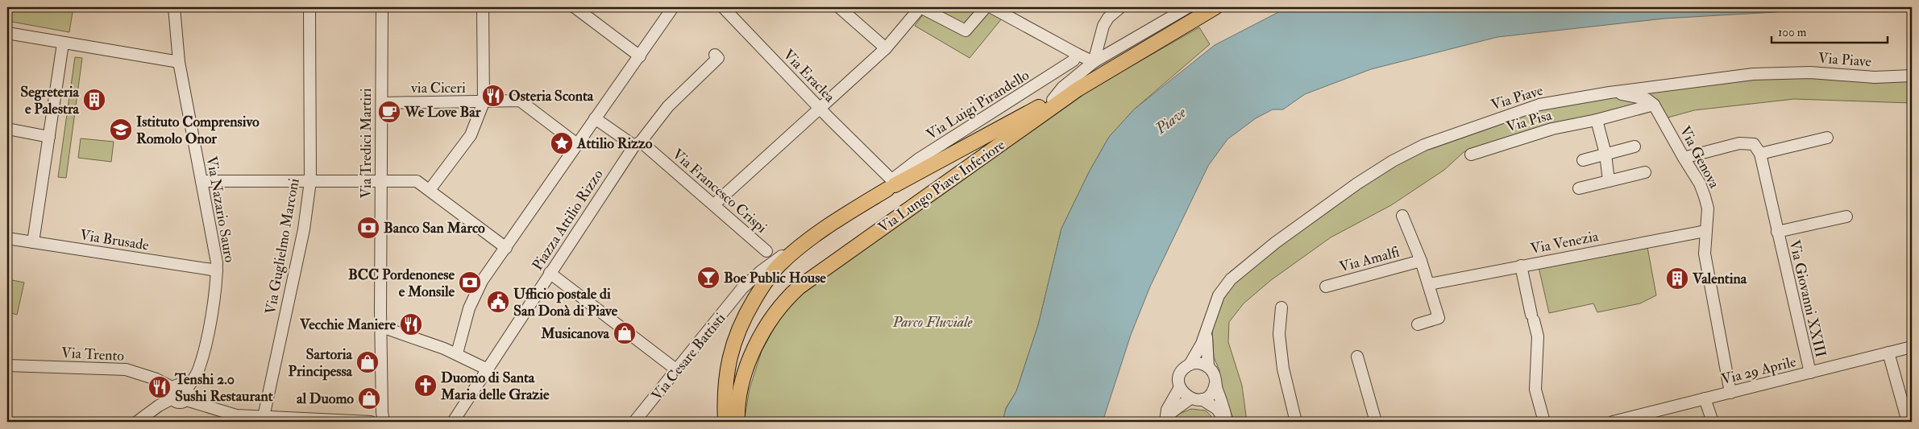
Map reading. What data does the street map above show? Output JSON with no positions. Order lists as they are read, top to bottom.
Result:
{
  "streets": {
    "main road": ["Via Lungo Piave Inferiore", "Via Cesare Battisti"],
    "street": [
      "Via Piave",
      "Via Eraclea",
      "via Ciceri",
      "Via Luigi Pirandello",
      "Via Pisa",
      "Via Tredici Martiri",
      "Via Genova",
      "Via Francesco Crispi",
      "Via Nazario Sauro",
      "Piazza Attilio Rizzo",
      "Via Brusade",
      "Via Venezia",
      "Via Guglielmo Marconi",
      "Via Amalfi",
      "Via Giovanni XXIII",
      "Via Trento",
      "Via 29 Aprile"
    ]
  },
  "crossings": [
    ["Via Eraclea", "Via Luigi Pirandello"],
    ["Via Eraclea", "Via Cesare Battisti"],
    ["via Ciceri", "Via Tredici Martiri"],
    ["Via Luigi Pirandello", "Via Cesare Battisti"],
    ["Via Pisa", "Via Genova"],
    ["Via Genova", "Via Venezia"],
    ["Via Genova", "Via 29 Aprile"],
    ["Via Francesco Crispi", "Piazza Attilio Rizzo"],
    ["Via Francesco Crispi", "Via Cesare Battisti"],
    ["Via Nazario Sauro", "Via Brusade"],
    ["Via Venezia", "Via Amalfi"],
    ["Via Giovanni XXIII", "Via 29 Aprile"]
  ],
  "water": ["Piave"],
  "parks": ["Parco Fluviale"],
  "places": {
    "restaurant": ["Osteria Sconta", "Vecchie Maniere", "Tenshi 2.0 Sushi Restaurant"],
    "building": ["Segreteria e Palestra", "Valentina"],
    "cafe": ["We Love Bar"],
    "school or university": ["Istituto Comprensivo Romolo Onor"],
    "place": ["Attilio Rizzo"],
    "bank": ["Banco San Marco", "BCC Pordenonese e Monsile"],
    "bar": ["Boe Public House"],
    "public building": ["Ufficio postale di San Donà di Piave"],
    "shop": ["Musicanova", "Sartoria Principessa", "al Duomo"],
    "church": ["Duomo di Santa Maria delle Grazie"]
  },
  "scale_bar": "100 m"
}
